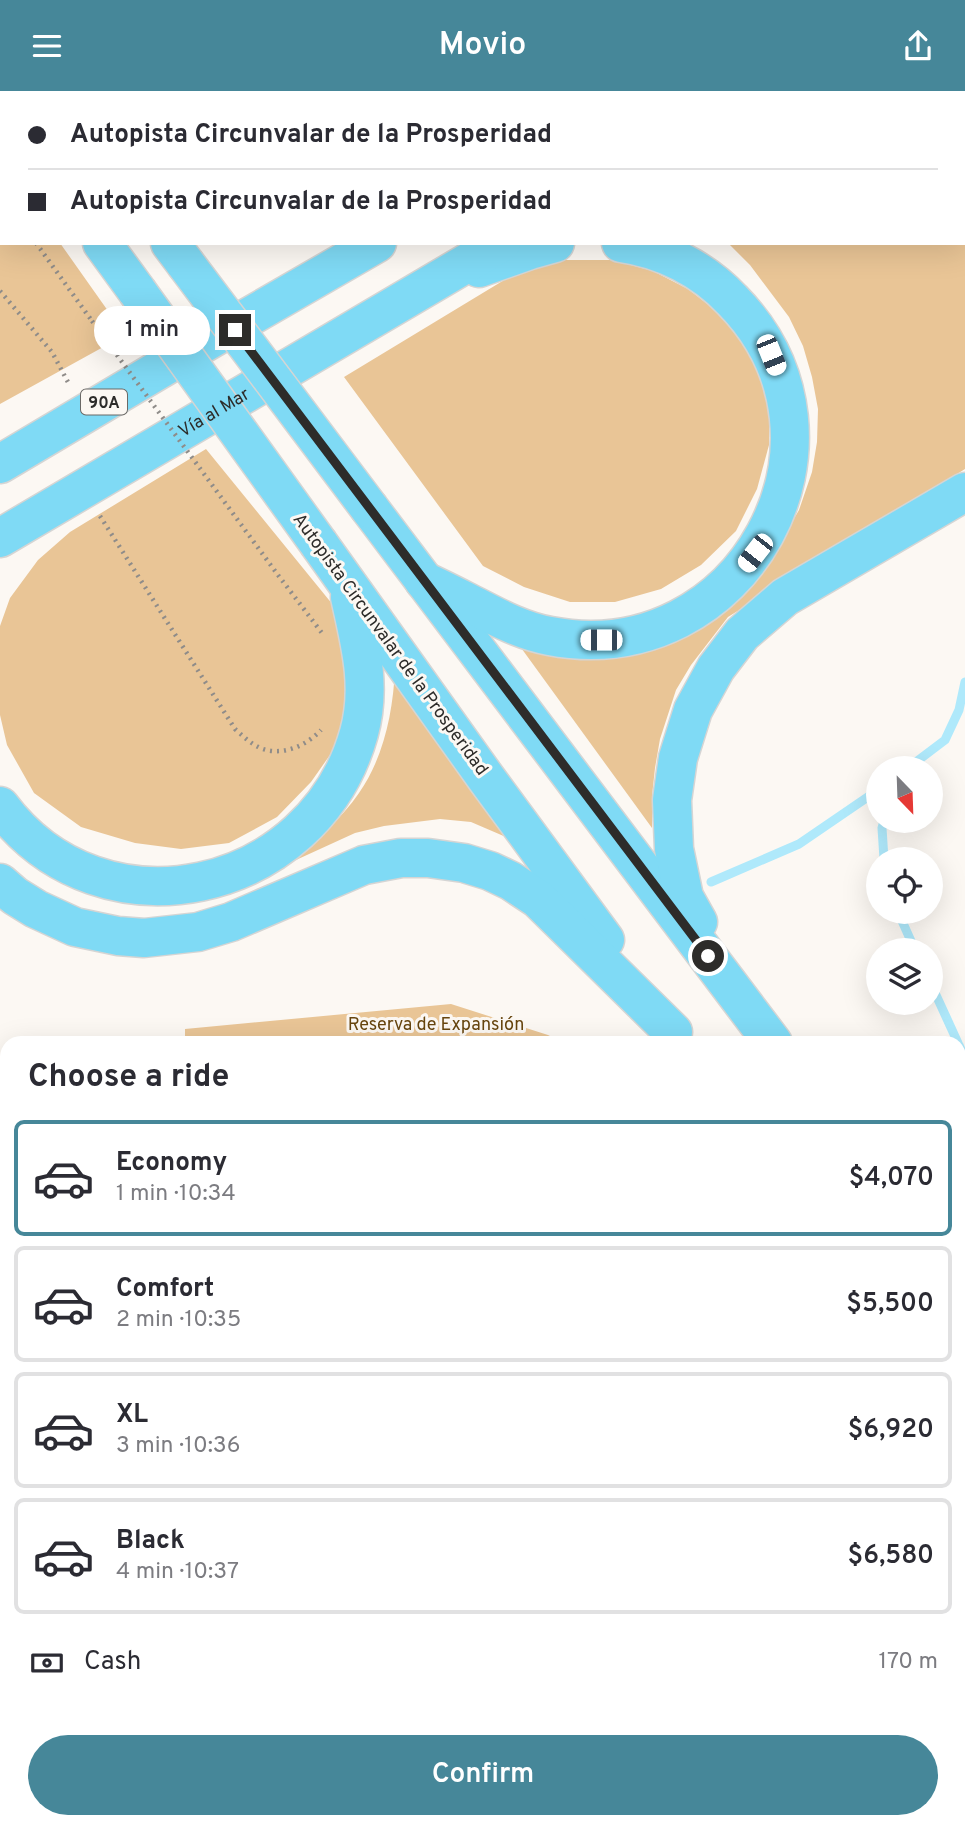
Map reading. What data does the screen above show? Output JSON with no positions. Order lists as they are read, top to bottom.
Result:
{
  "streets": {
    "highway": ["90A", "Vía al Mar", "Autopista Circunvalar de la Prosperidad"]
  },
  "parks": ["Reserva de Expansión"],
  "north": "bottom right",
  "page": {
    "header": "Movio",
    "banner": ["Autopista Circunvalar de la Prosperidad", "Autopista Circunvalar de la Prosperidad"],
    "bubble": "1 min",
    "heading": "Choose a ride",
    "list": [
      {
        "name": "Economy",
        "note": "1 min · 10:34",
        "value": "$4,070"
      },
      {
        "name": "Comfort",
        "note": "2 min · 10:35",
        "value": "$5,500"
      },
      {
        "name": "XL",
        "note": "3 min · 10:36",
        "value": "$6,920"
      },
      {
        "name": "Black",
        "note": "4 min · 10:37",
        "value": "$6,580"
      }
    ],
    "pay": ["Cash", "170 m"],
    "buttons": "Confirm"
  }
}
